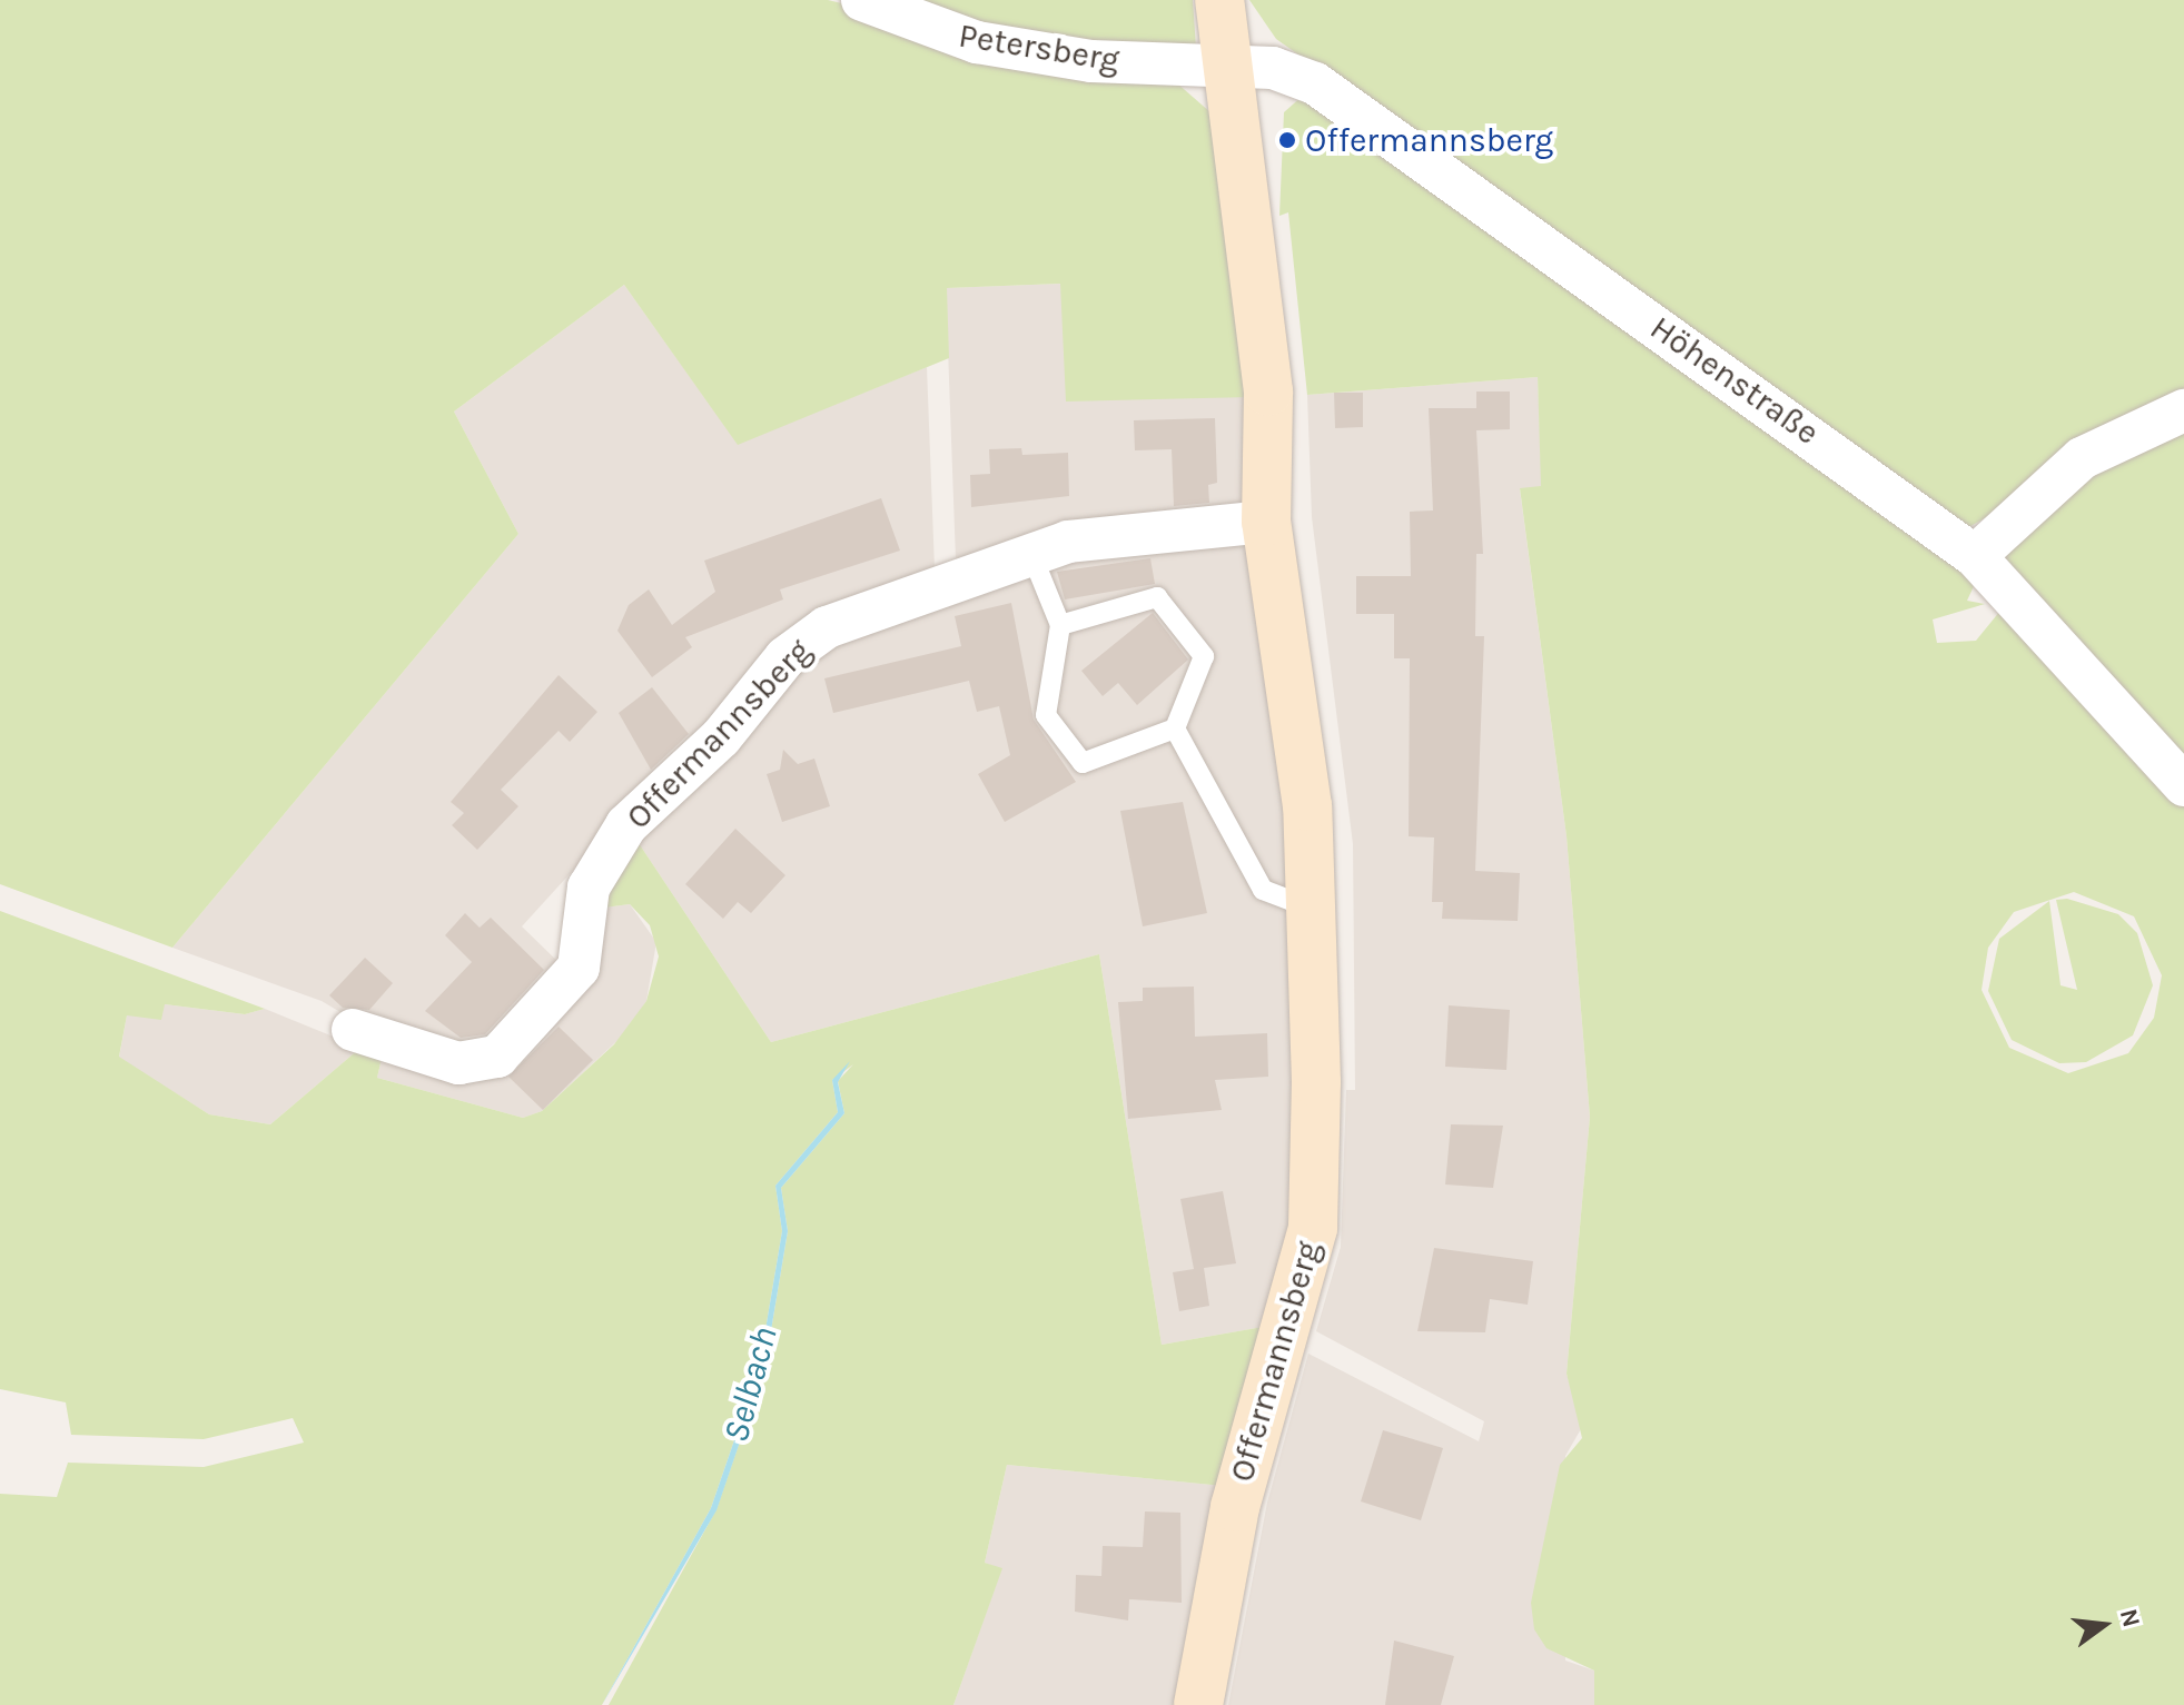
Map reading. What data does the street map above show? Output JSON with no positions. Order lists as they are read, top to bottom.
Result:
{
  "streets": {
    "street": ["Petersberg", "Höhenstraße", "Offermannsberg"]
  },
  "crossings": [
    ["Petersberg", "Höhenstraße"],
    ["Petersberg", "Offermannsberg"],
    ["Höhenstraße", "Offermannsberg"]
  ],
  "water": ["Selbach"],
  "places": ["Offermannsberg"],
  "north": "right"
}
